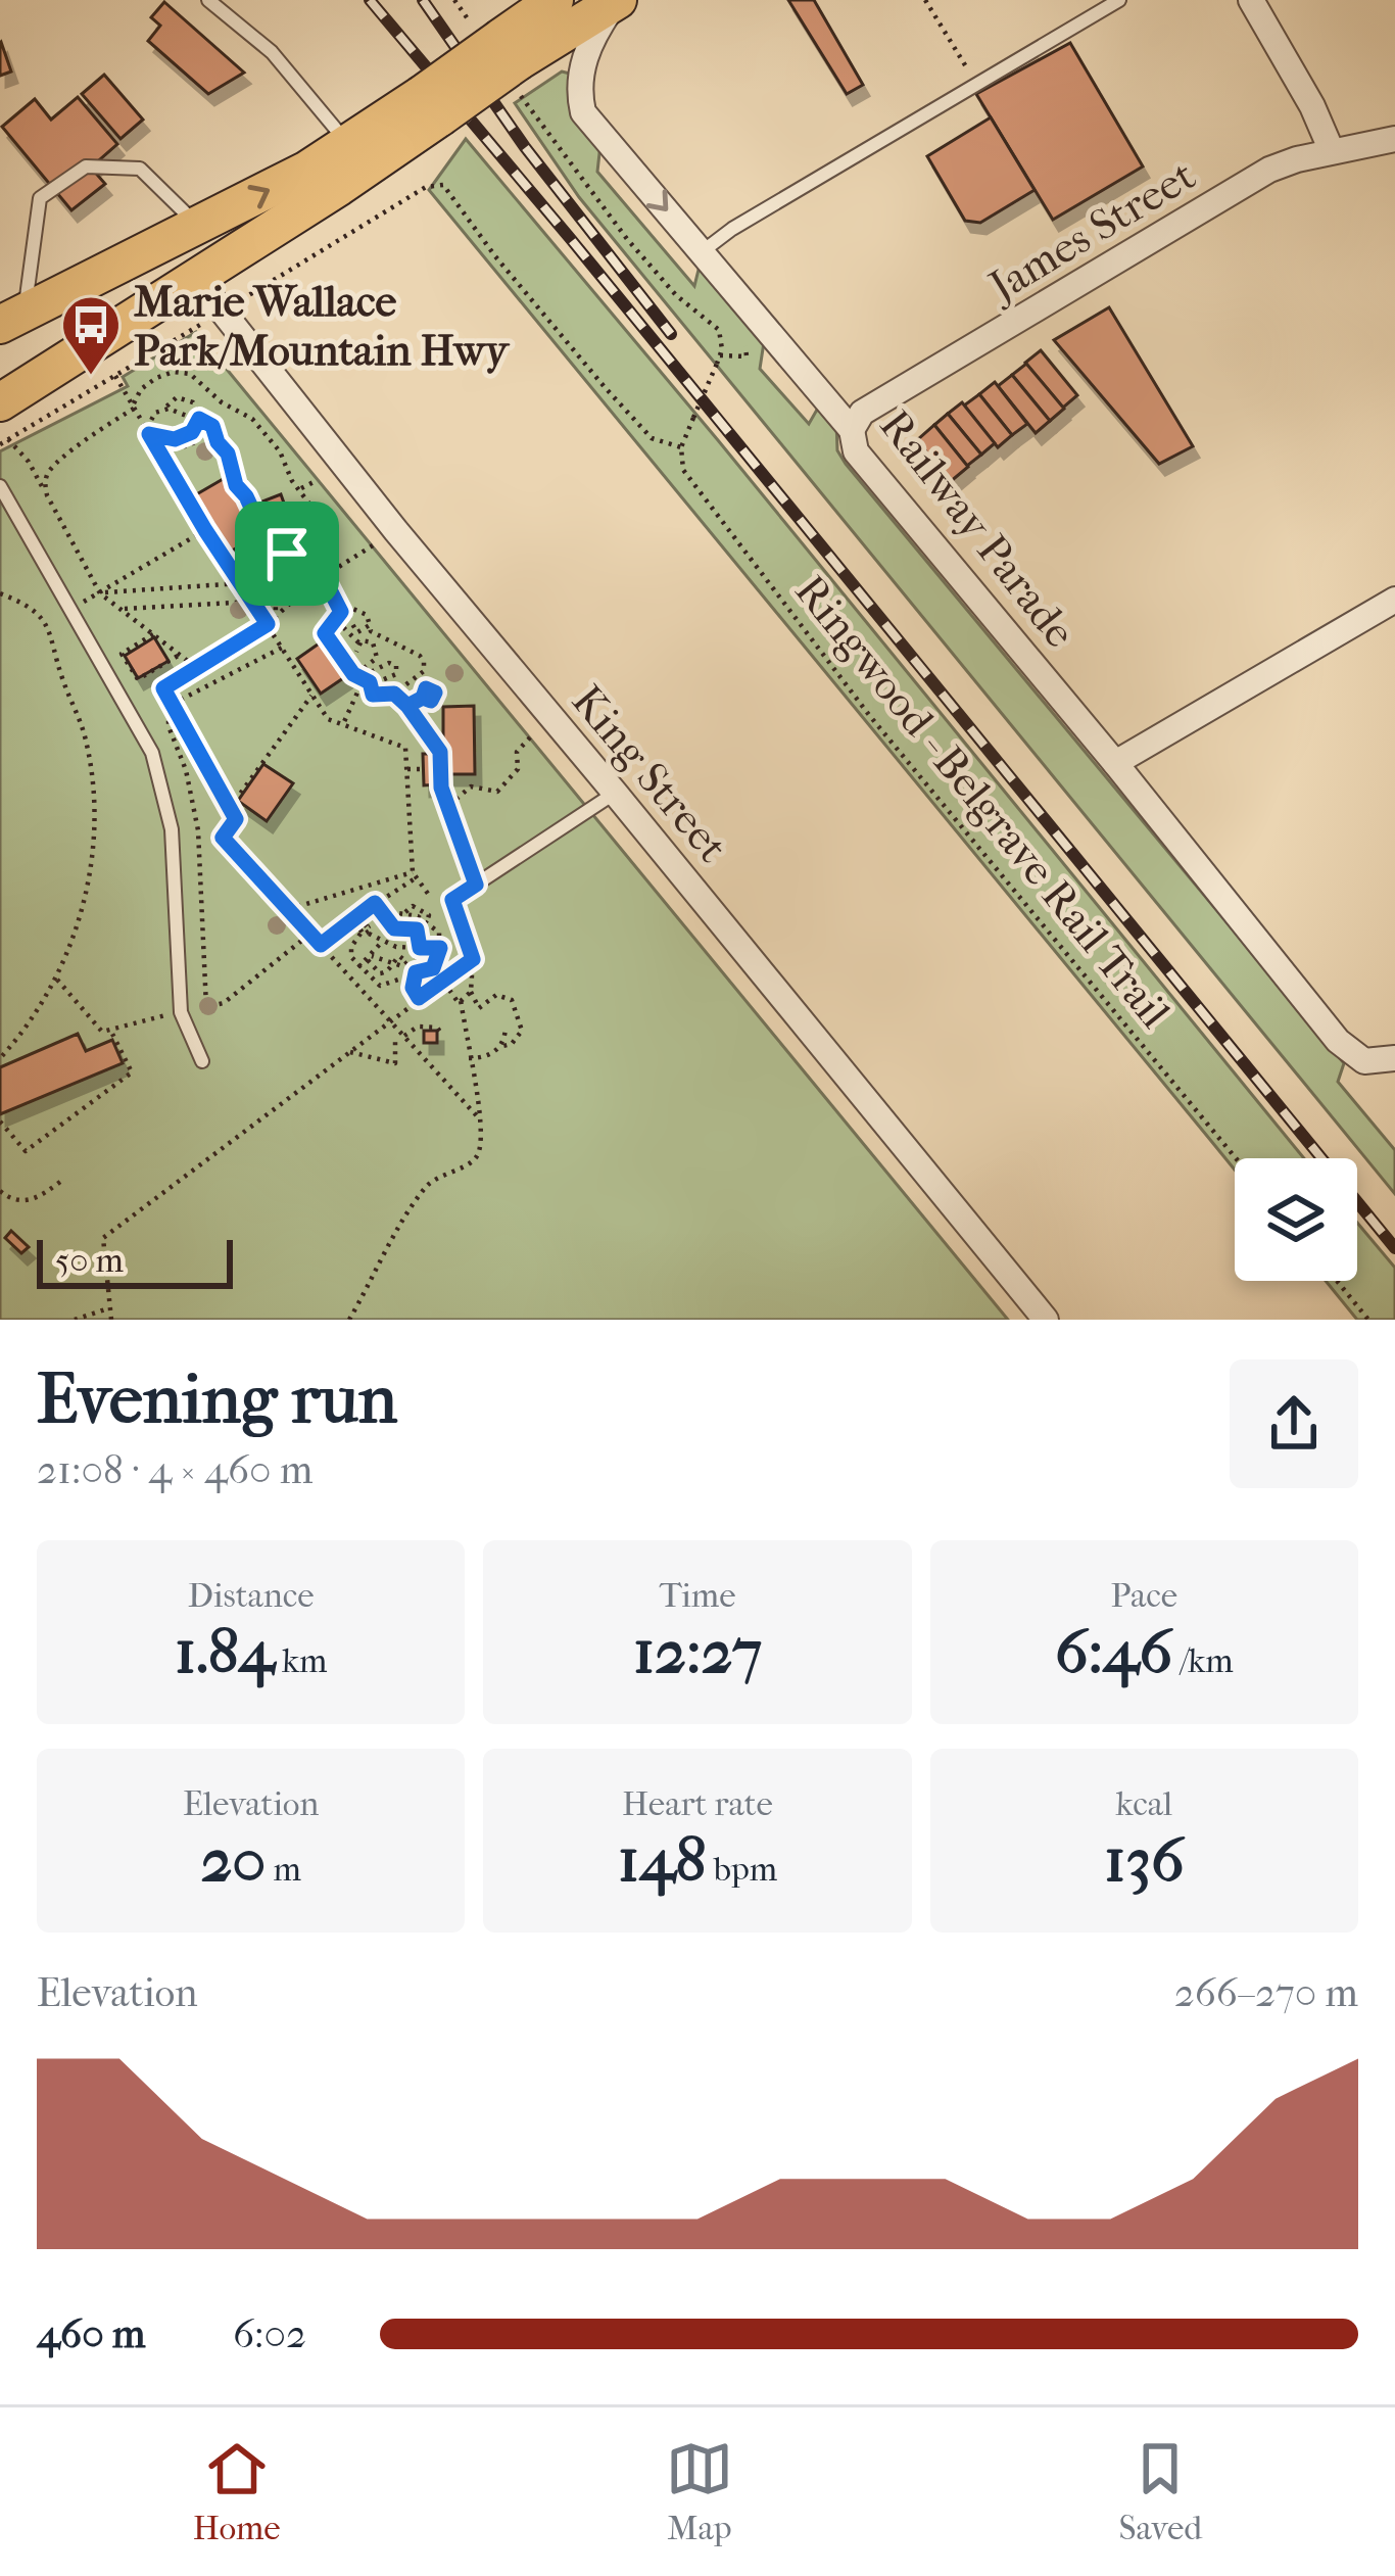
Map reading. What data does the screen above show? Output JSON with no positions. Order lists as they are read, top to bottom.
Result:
{
  "streets": {
    "street": ["James Street", "Railway Parade", "King Street"],
    "path": ["Ringwood - Belgrave Rail Trail"]
  },
  "crossings": [
    ["James Street", "Railway Parade"]
  ],
  "places": {
    "bus stop": ["Marie Wallace Park/Mountain Hwy"]
  },
  "scale_bar": "50 m",
  "page": {
    "scale": "50 m",
    "heading": ["Evening run", "21:08 · 4 × 460 m"],
    "stats": [
      ["Distance", "1.84 km"],
      ["Time", "12:27"],
      ["Pace", "6:46 /km"],
      ["Elevation", "20 m"],
      ["Heart rate", "148 bpm"],
      ["kcal", "136"]
    ],
    "chart": ["Elevation", "266–270 m"],
    "list": [
      {
        "name": "460 m",
        "note": "6:02"
      }
    ],
    "tabs": ["Home", "Map", "Saved"]
  }
}
